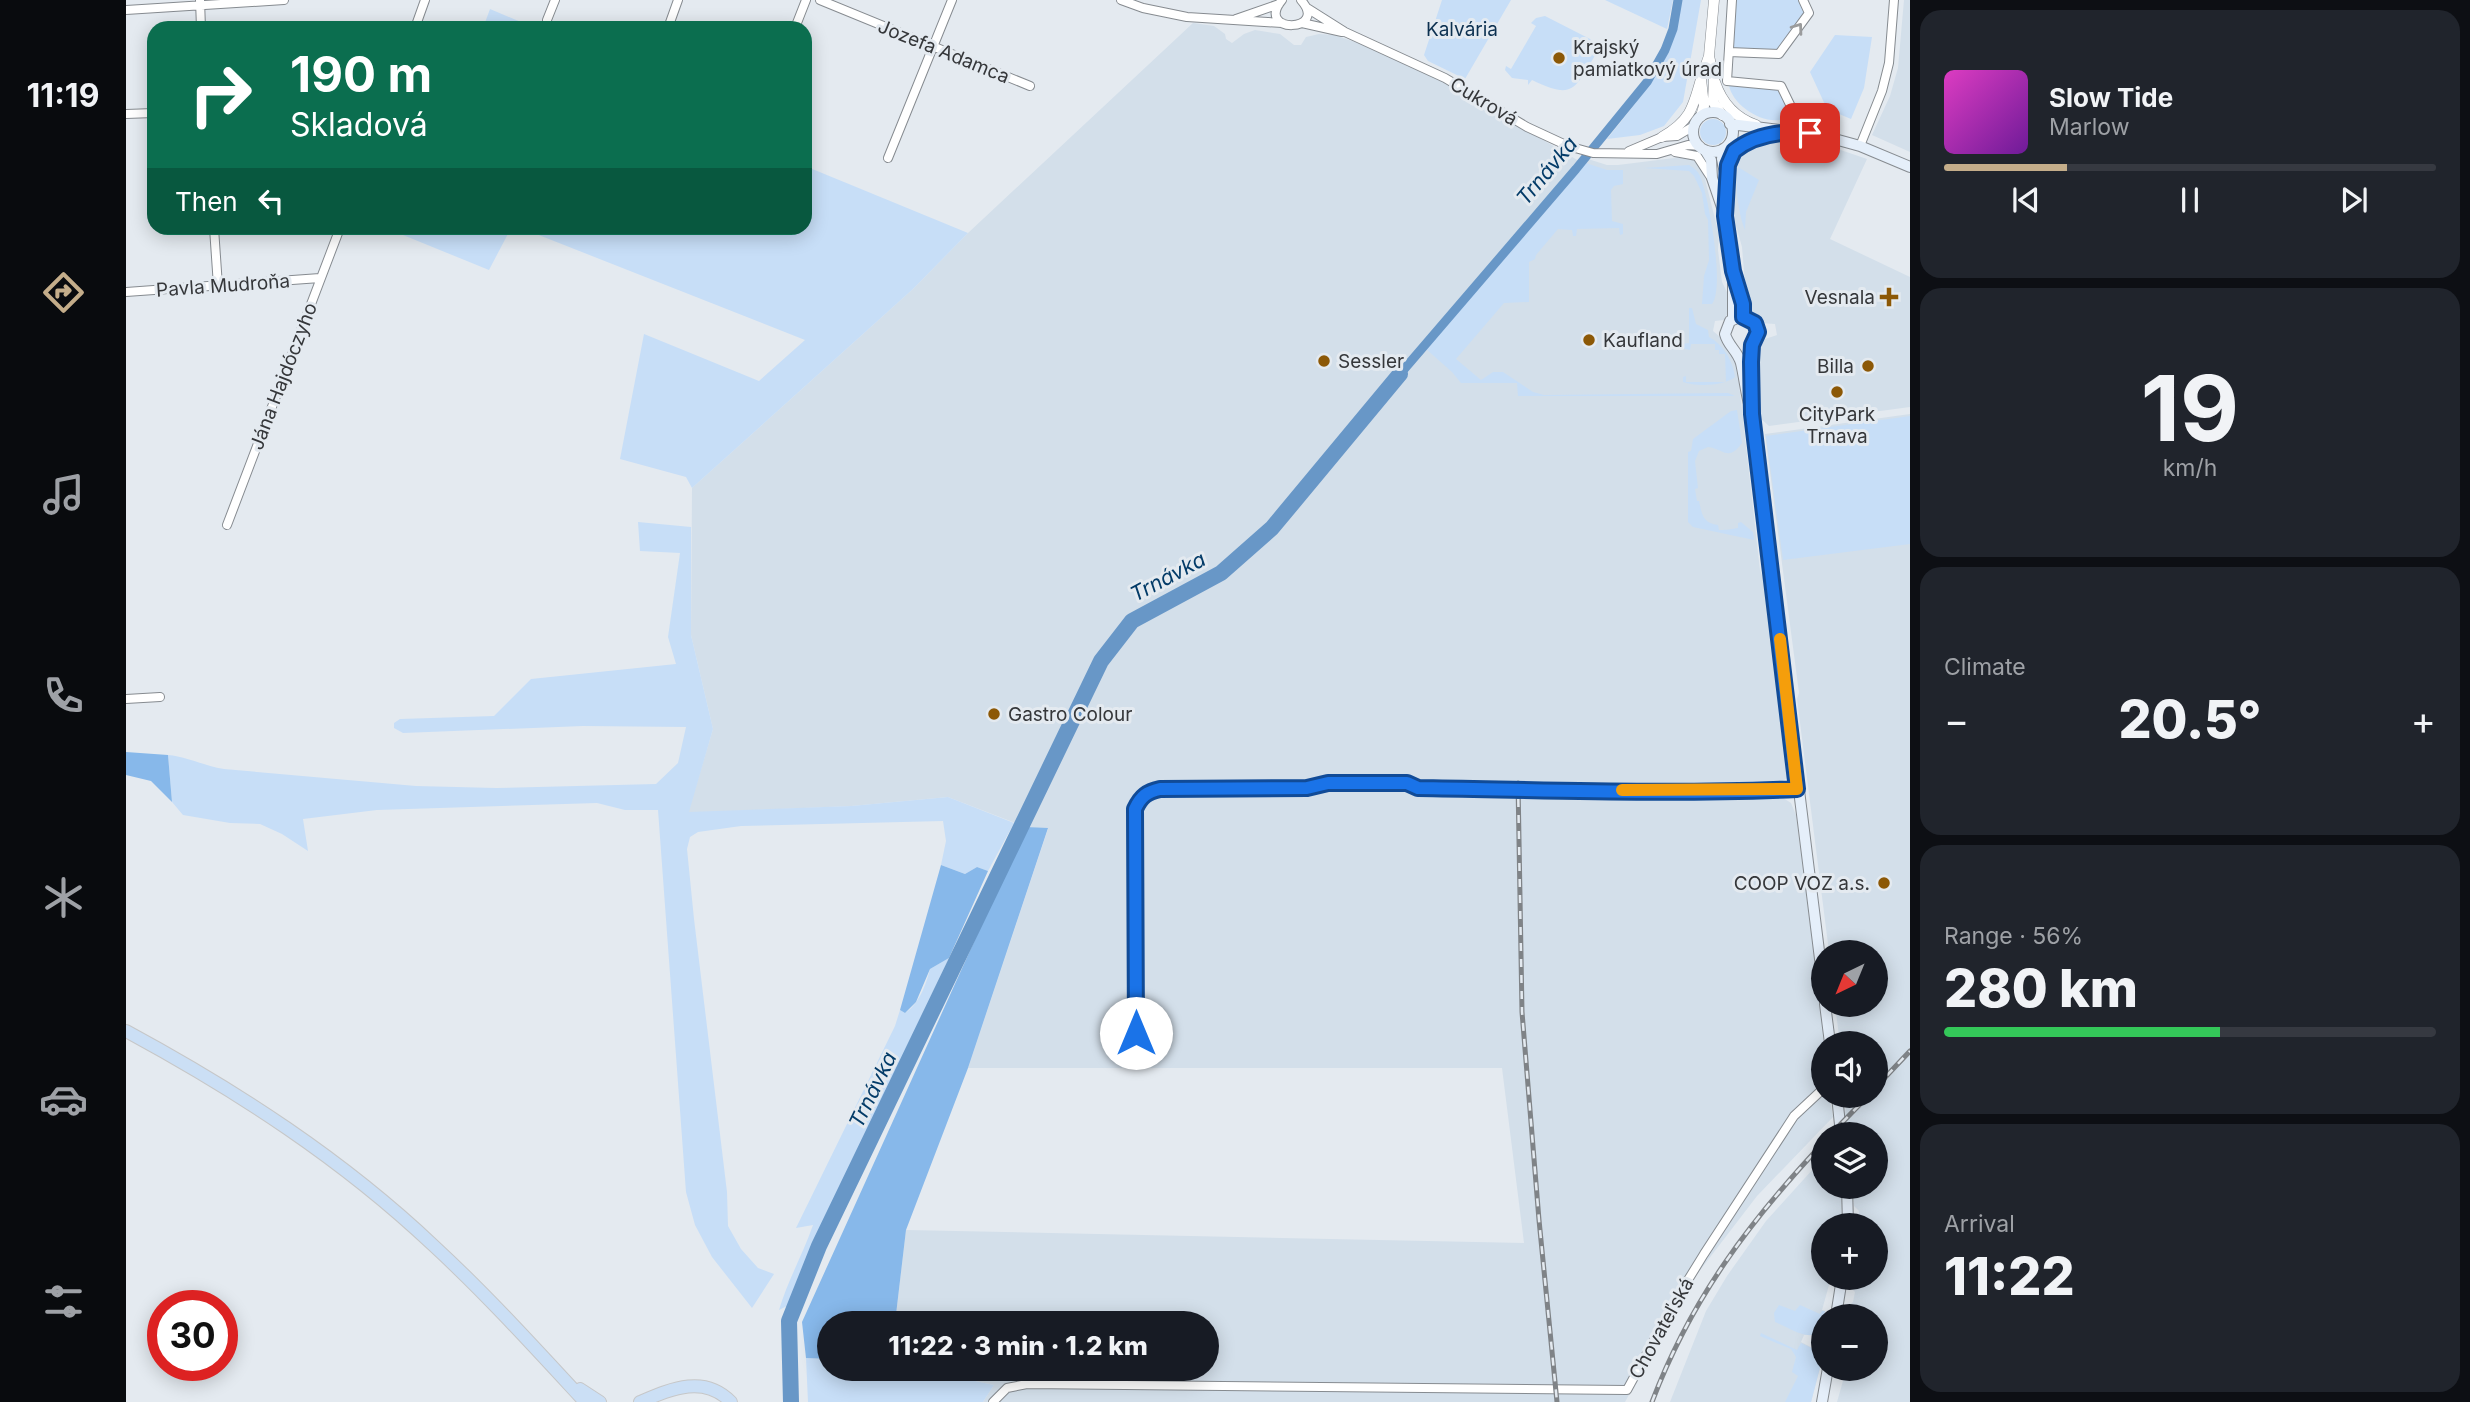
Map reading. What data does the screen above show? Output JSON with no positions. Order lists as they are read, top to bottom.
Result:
{
  "streets": {
    "street": [
      "Jozefa Adamca",
      "Cukrová",
      "Pavla Mudroňa",
      "Jána Hajdóczyho",
      "Chovateľská"
    ]
  },
  "crossings": [
    ["Pavla Mudroňa", "Jána Hajdóczyho"]
  ],
  "water": ["Trnávka"],
  "parks": ["Kalvária"],
  "places": {
    "other": [
      "Krajský pamiatkový úrad",
      "Kaufland",
      "Sessler",
      "Billa",
      "CityPark Trnava",
      "Gastro Colour",
      "COOP VOZ a.s."
    ],
    "health": ["Vesnala"]
  },
  "north": "bottom left",
  "page": {
    "tabs": "11:19",
    "turn": ["190 m", "Skladová"],
    "song": ["Slow Tide", "Marlow"],
    "then": "Then",
    "tile": [
      ["19", "km/h"],
      "Climate",
      ["Range · 56%", "280 km"],
      ["Arrival", "11:22"]
    ],
    "heat": ["−", "20.5°", "+"],
    "map_buttons": ["+", "−"],
    "limit": "30",
    "trip": "11:22 · 3 min · 1.2 km"
  }
}
